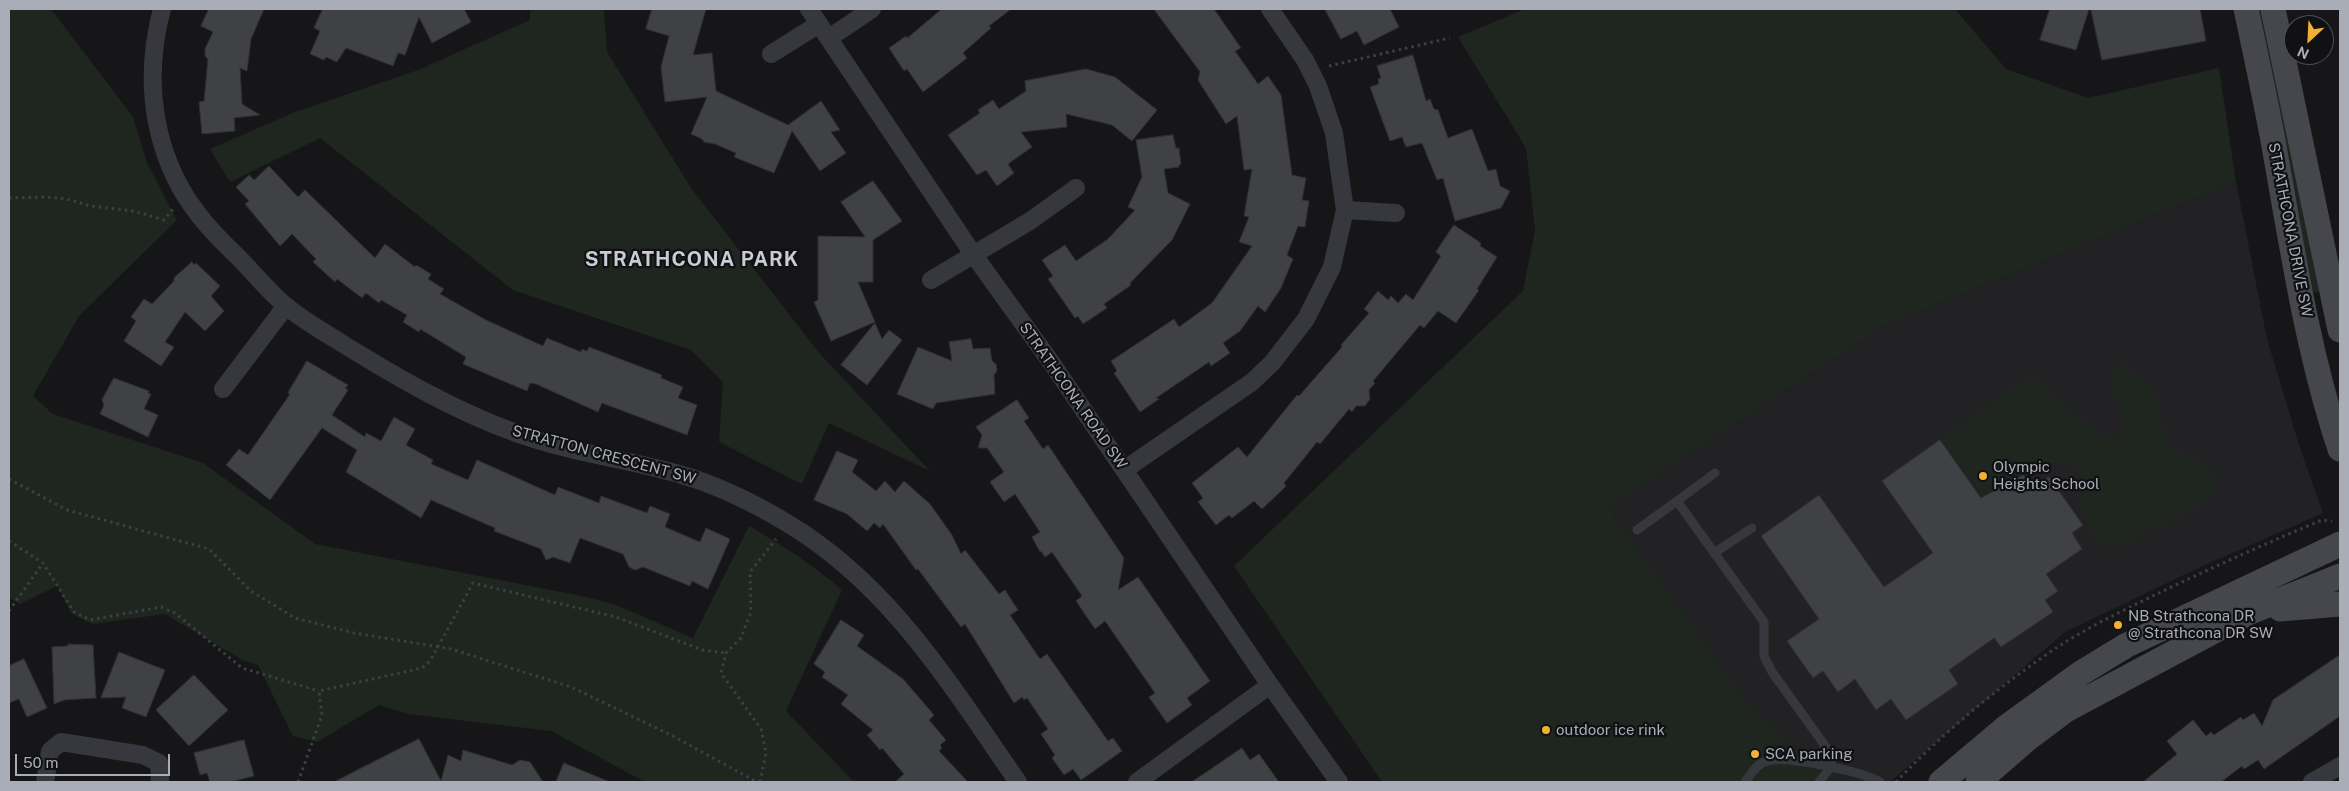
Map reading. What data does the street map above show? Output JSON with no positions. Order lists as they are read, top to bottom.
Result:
{
  "streets": {
    "street": ["STRATHCONA DRIVE SW", "STRATHCONA ROAD SW", "STRATTON CRESCENT SW"]
  },
  "districts": ["STRATHCONA PARK"],
  "places": [
    "Olympic Heights School",
    "NB Strathcona DR @ Strathcona DR SW",
    "outdoor ice rink",
    "SCA parking"
  ],
  "scale_bar": "50 m",
  "north": "bottom left"
}
